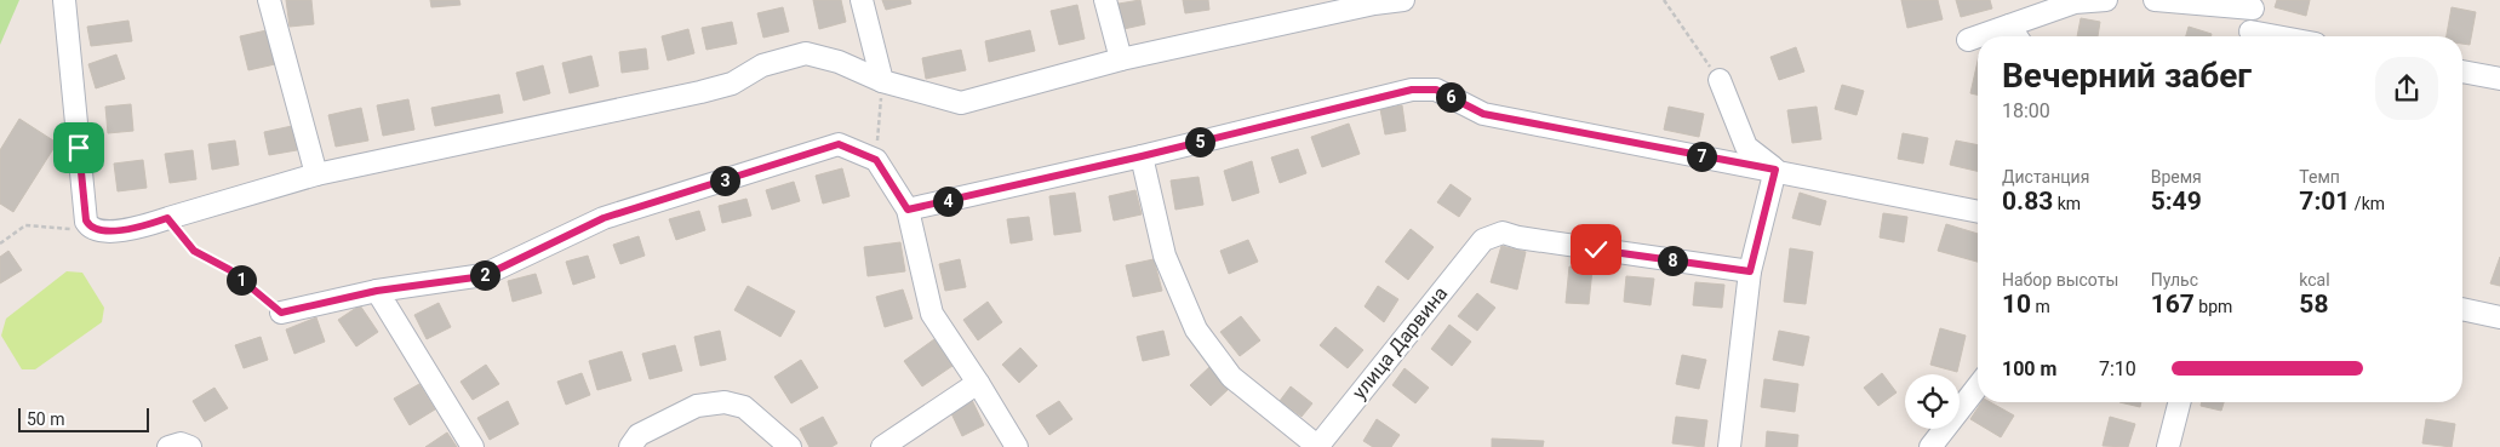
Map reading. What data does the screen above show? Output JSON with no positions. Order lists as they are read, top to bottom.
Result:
{
  "streets": {
    "street": ["улица Дарвина"]
  },
  "scale_bar": "50 m",
  "page": {
    "heading": ["Вечерний забег", "18:00"],
    "pins": [
      "6",
      "5",
      "7",
      "3",
      "4",
      "8",
      "2",
      "1"
    ],
    "stats": [
      ["Дистанция", "0.83 km"],
      ["Время", "5:49"],
      ["Темп", "7:01 /km"],
      ["Набор высоты", "10 m"],
      ["Пульс", "167 bpm"],
      ["kcal", "58"]
    ],
    "list": [
      {
        "name": "100 m",
        "note": "7:10"
      }
    ],
    "scale": "50 m"
  }
}
